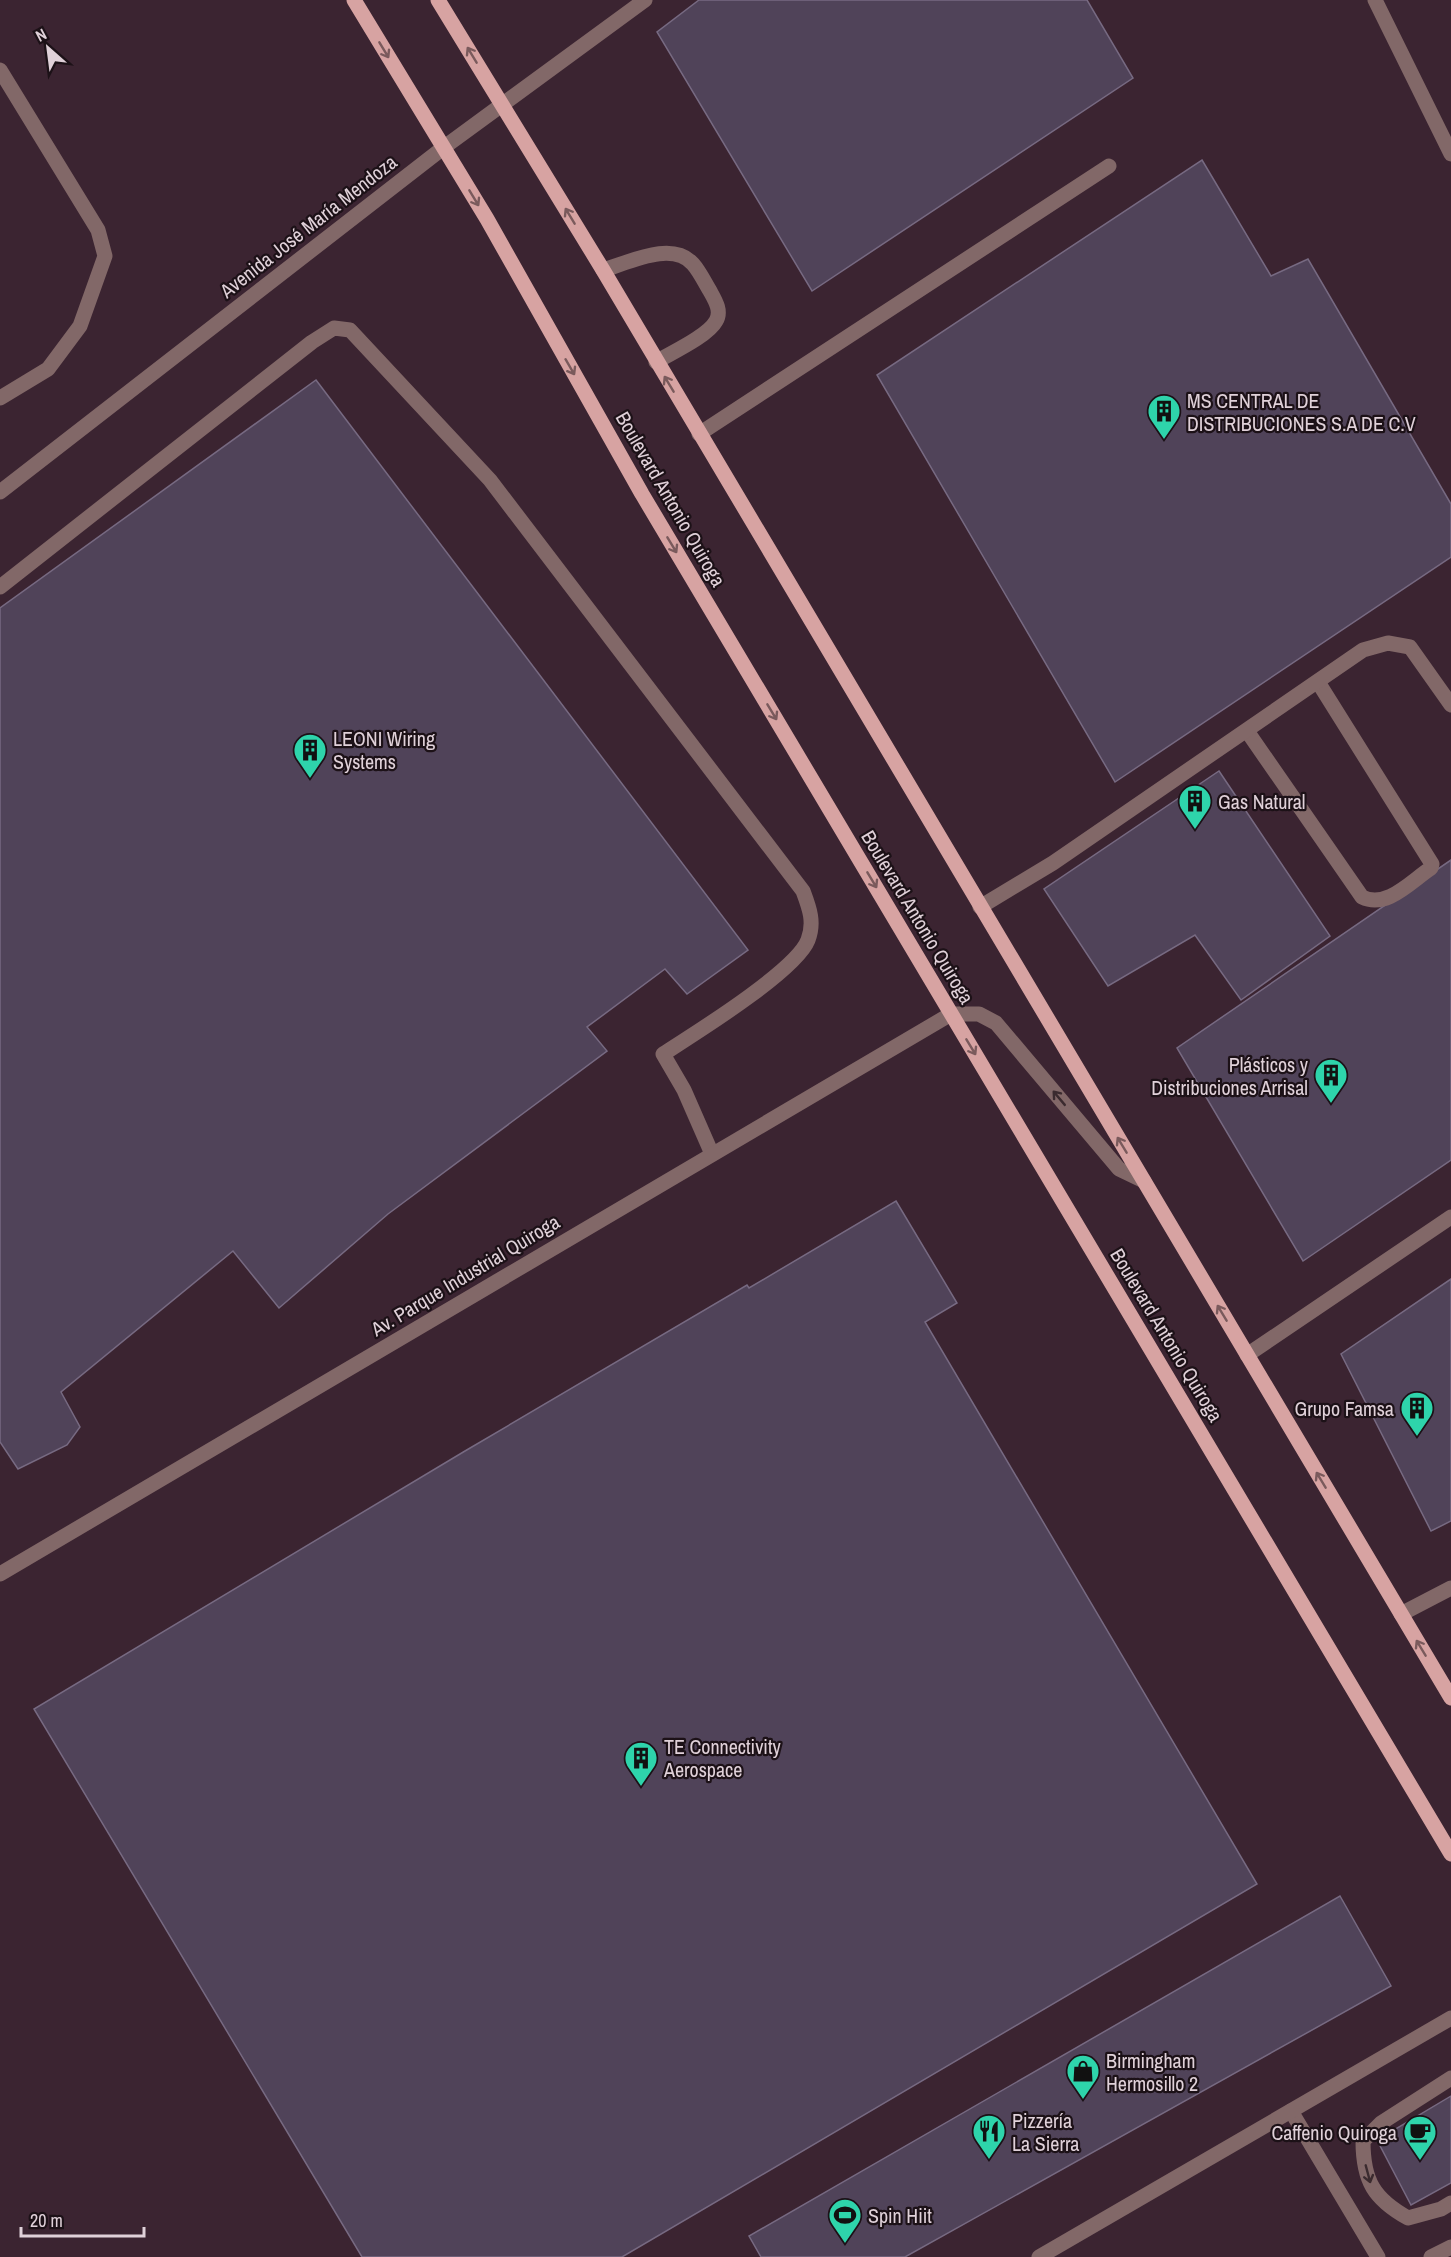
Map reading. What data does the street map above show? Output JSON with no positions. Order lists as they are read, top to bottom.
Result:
{
  "streets": {
    "main road": ["Boulevard Antonio Quiroga"],
    "street": ["Avenida José María Mendoza", "Av. Parque Industrial Quiroga"]
  },
  "crossings": [
    ["Avenida José María Mendoza", "Boulevard Antonio Quiroga"],
    ["Boulevard Antonio Quiroga", "Av. Parque Industrial Quiroga"]
  ],
  "places": {
    "building": [
      "MS CENTRAL DE DISTRIBUCIONES S.A DE C.V",
      "LEONI Wiring Systems",
      "Gas Natural",
      "Plásticos y Distribuciones Arrisal",
      "Grupo Famsa",
      "TE Connectivity Aerospace"
    ],
    "shop": ["Birmingham Hermosillo 2"],
    "restaurant": ["Pizzería La Sierra"],
    "cafe": ["Caffenio Quiroga"],
    "sports": ["Spin Hiit"]
  },
  "scale_bar": "20 m",
  "north": "top left"
}
